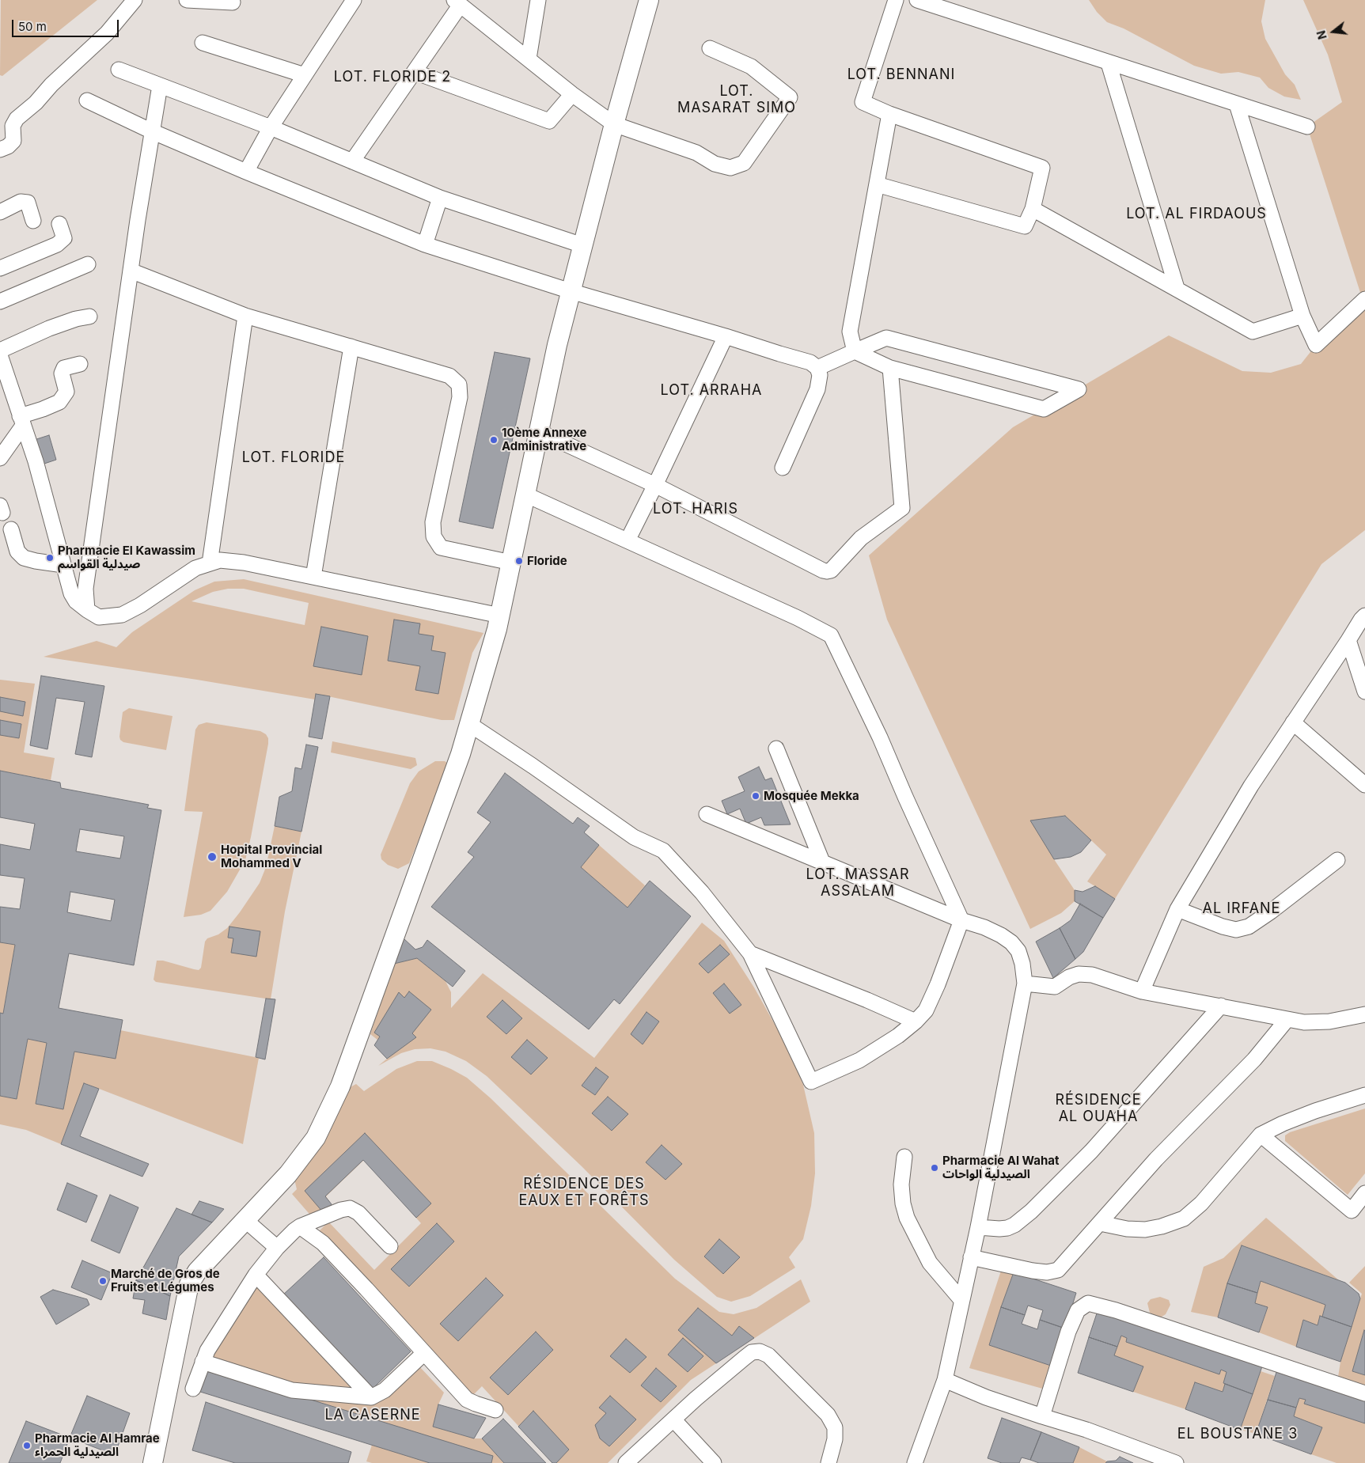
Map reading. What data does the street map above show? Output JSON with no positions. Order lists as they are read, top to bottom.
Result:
{
  "districts": [
    "LOT. BENNANI",
    "LOT. FLORIDE 2",
    "LOT. MASARAT SIMO",
    "LOT. AL FIRDAOUS",
    "LOT. ARRAHA",
    "LOT. FLORIDE",
    "LOT. HARIS",
    "LOT. MASSAR ASSALAM",
    "AL IRFANE",
    "RÉSIDENCE AL OUAHA",
    "RÉSIDENCE DES EAUX ET FORÊTS",
    "LA CASERNE",
    "EL BOUSTANE 3"
  ],
  "places": [
    "10ème Annexe Administrative",
    "Pharmacie El Kawassim صيدلية القواسم",
    "Floride",
    "Mosquée Mekka",
    "Hopital Provincial Mohammed V",
    "Pharmacie Al Wahat الصيدلية الواحات",
    "Marché de Gros de Fruits et Légumes",
    "Pharmacie Al Hamrae الصيدلية الحمراء"
  ],
  "scale_bar": "50 m",
  "north": "left"
}
